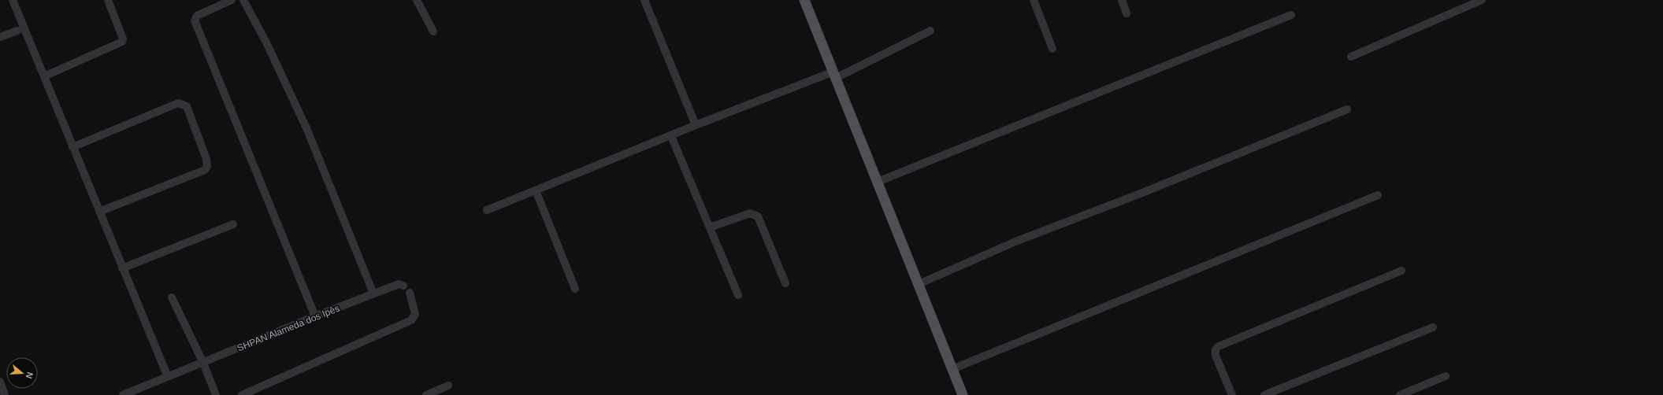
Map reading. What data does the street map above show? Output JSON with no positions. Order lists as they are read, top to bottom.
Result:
{
  "streets": {
    "street": ["SHPAN Alameda dos Ipês"]
  },
  "north": "right"
}
